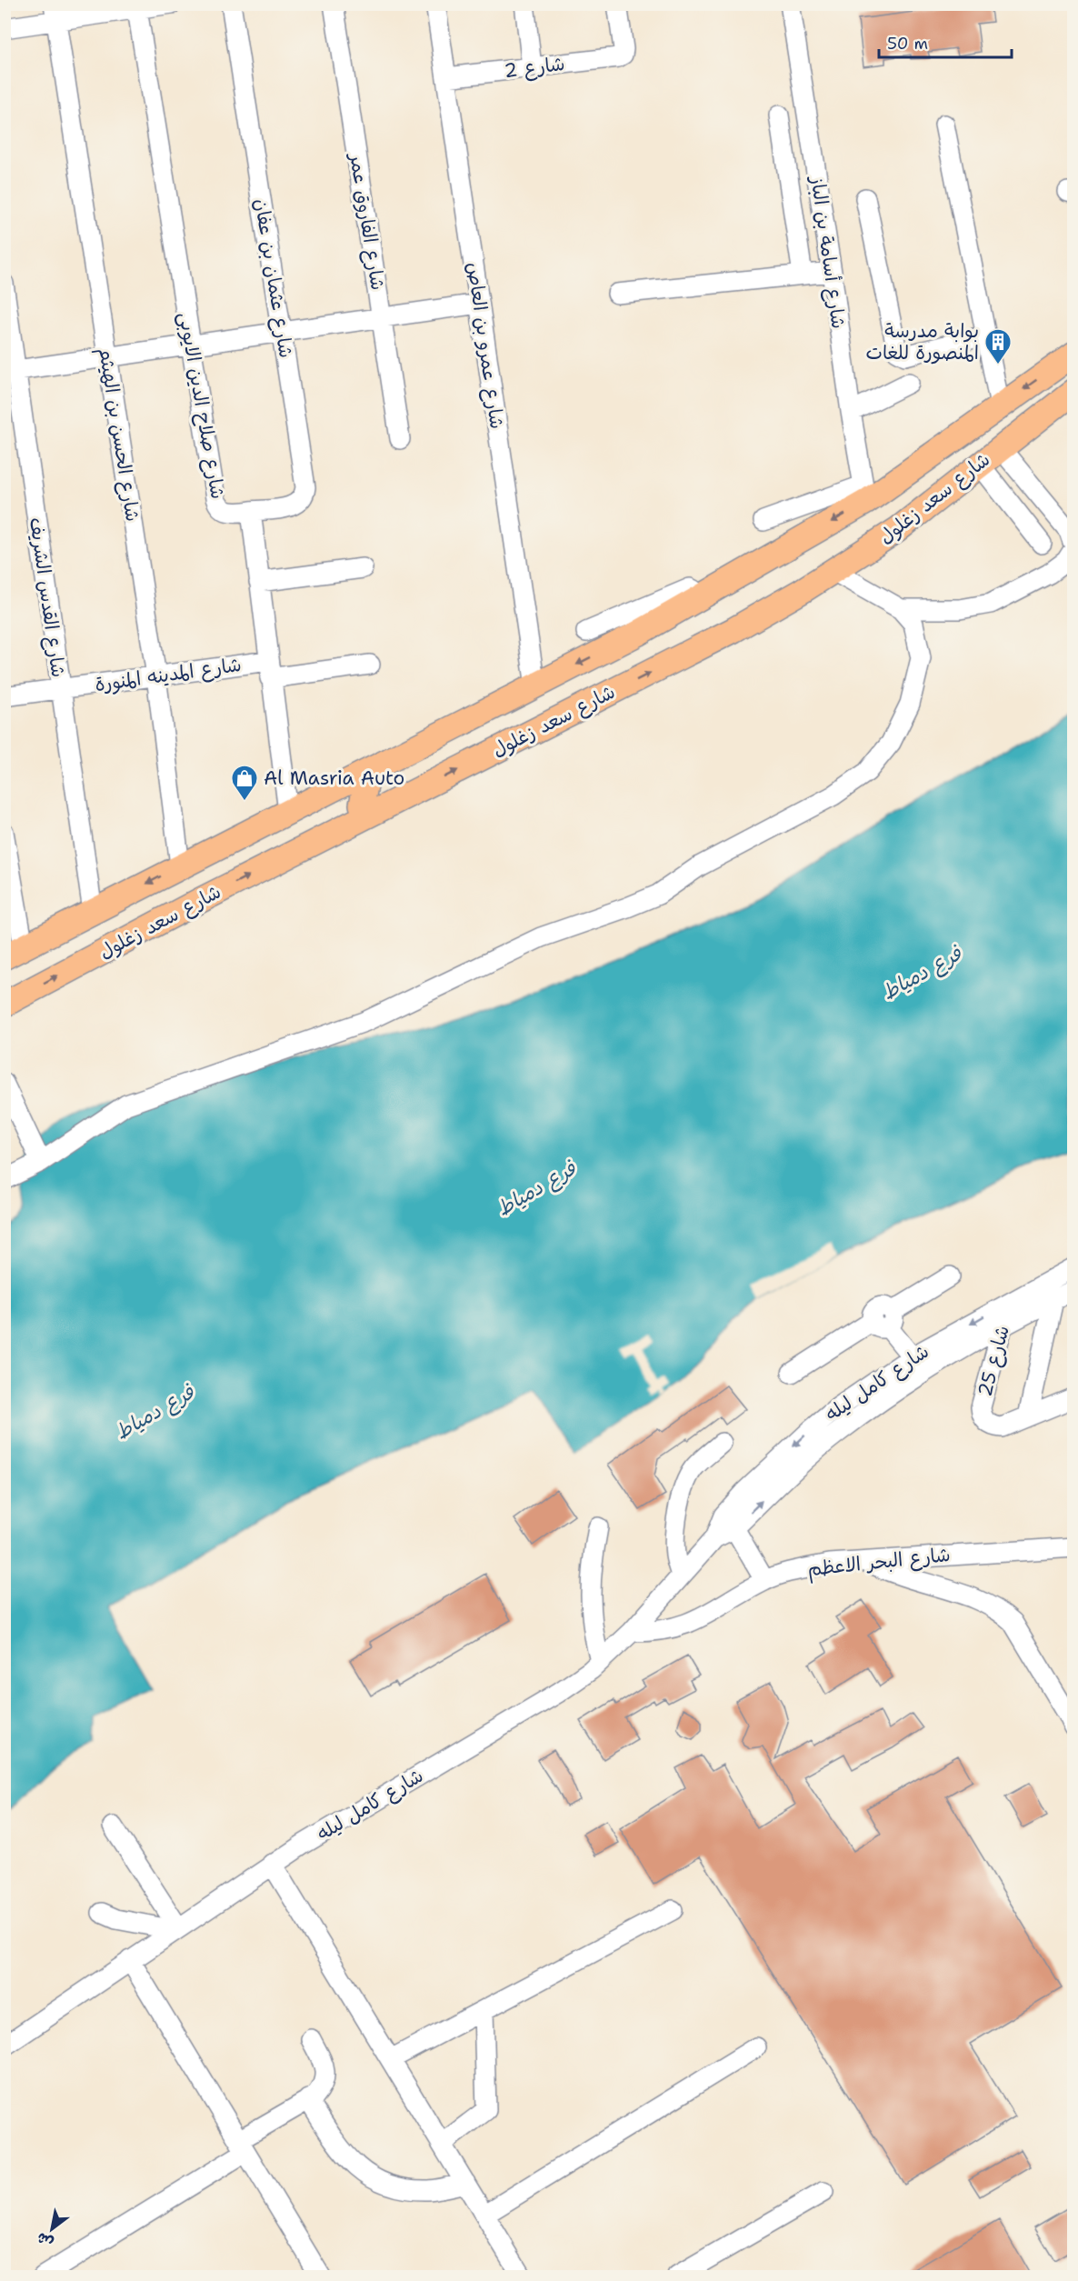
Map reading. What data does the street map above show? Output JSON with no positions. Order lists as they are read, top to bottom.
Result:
{
  "streets": {
    "main road": ["شارع سعد زغلول"],
    "street": [
      "شارع 2",
      "شارع الفاروق عمر",
      "شارع أسامة بن الباز",
      "شارع عثمان بن عفان",
      "شارع عمرو بن العاص",
      "شارع صلاح الدين الايوبى",
      "شارع الحسن بن الهيثم",
      "شارع القدس الشريف",
      "شارع المدينه المنورة",
      "شارع 25",
      "شارع كامل ليله",
      "شارع البحر الاعظم"
    ]
  },
  "crossings": [
    ["شارع 2", "شارع عمرو بن العاص"],
    ["شارع أسامة بن الباز", "شارع سعد زغلول"],
    ["شارع عثمان بن عفان", "شارع صلاح الدين الايوبى"],
    ["شارع عمرو بن العاص", "شارع سعد زغلول"],
    ["شارع صلاح الدين الايوبى", "شارع سعد زغلول"],
    ["شارع صلاح الدين الايوبى", "شارع المدينه المنورة"],
    ["شارع الحسن بن الهيثم", "شارع سعد زغلول"],
    ["شارع الحسن بن الهيثم", "شارع المدينه المنورة"],
    ["شارع سعد زغلول", "شارع القدس الشريف"],
    ["شارع القدس الشريف", "شارع المدينه المنورة"],
    ["شارع 25", "شارع كامل ليله"],
    ["شارع كامل ليله", "شارع البحر الاعظم"]
  ],
  "water": ["فرع دمياط"],
  "places": {
    "building": ["بوابة مدرسة المنصورة للغات"],
    "shop": ["Al Masria Auto"]
  },
  "scale_bar": "50 m",
  "north": "bottom left"
}
